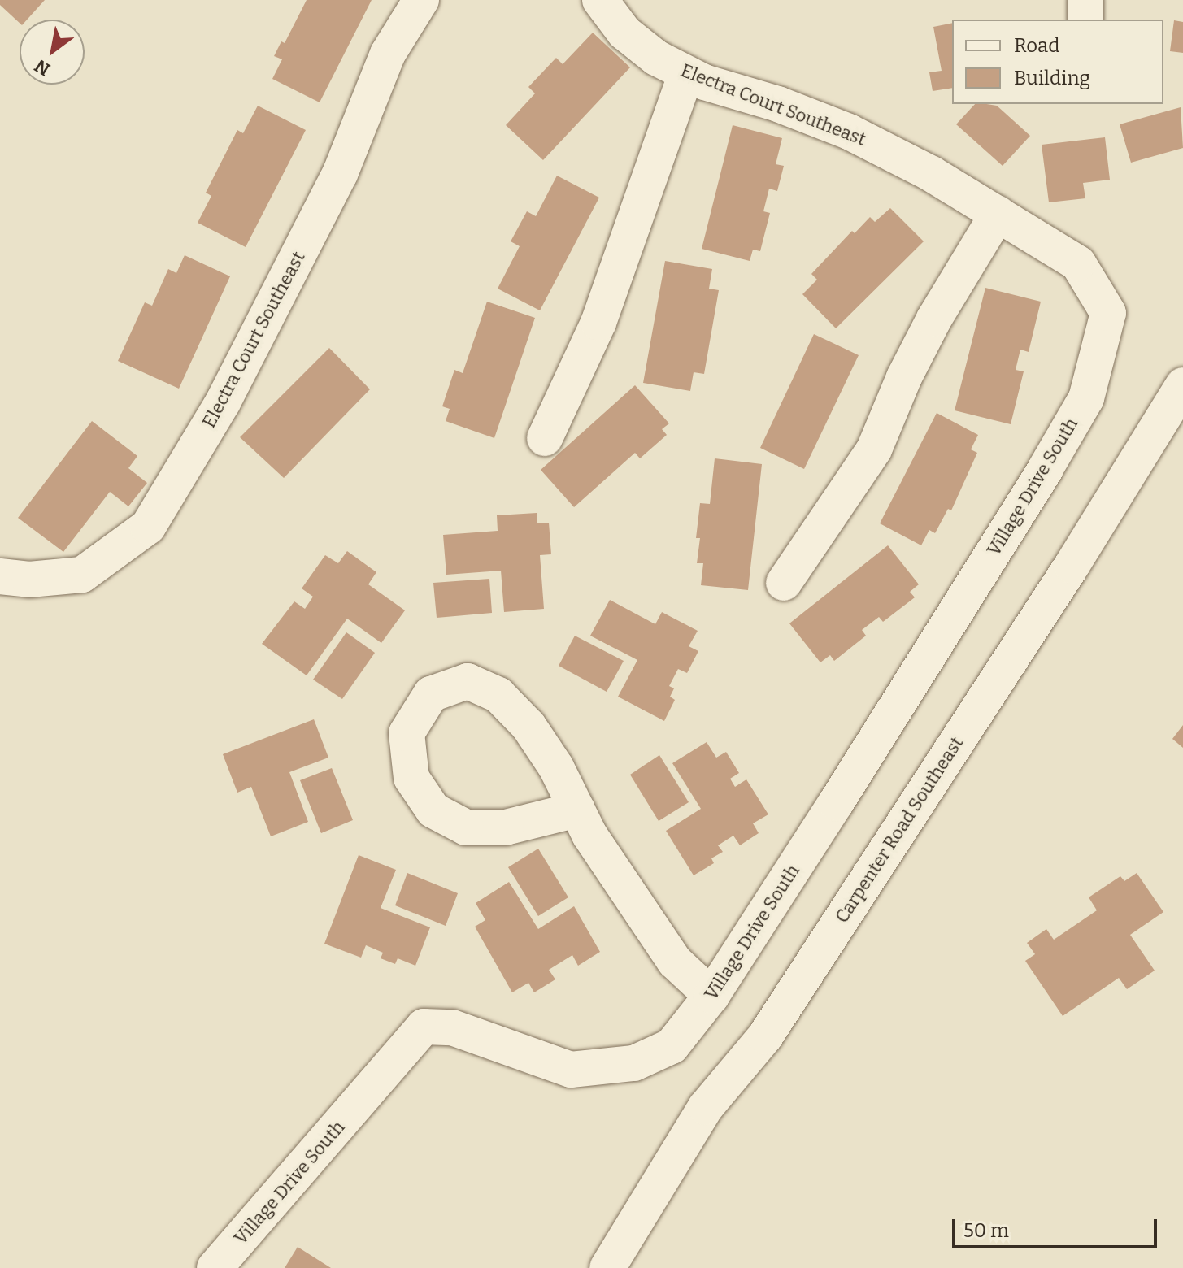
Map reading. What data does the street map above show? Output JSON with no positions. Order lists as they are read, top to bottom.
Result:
{
  "streets": {
    "street": ["Electra Court Southeast", "Village Drive South", "Carpenter Road Southeast"]
  },
  "crossings": [
    ["Electra Court Southeast", "Village Drive South"]
  ],
  "legend": ["Road", "Building"],
  "scale_bar": "50 m",
  "north": "bottom left"
}
